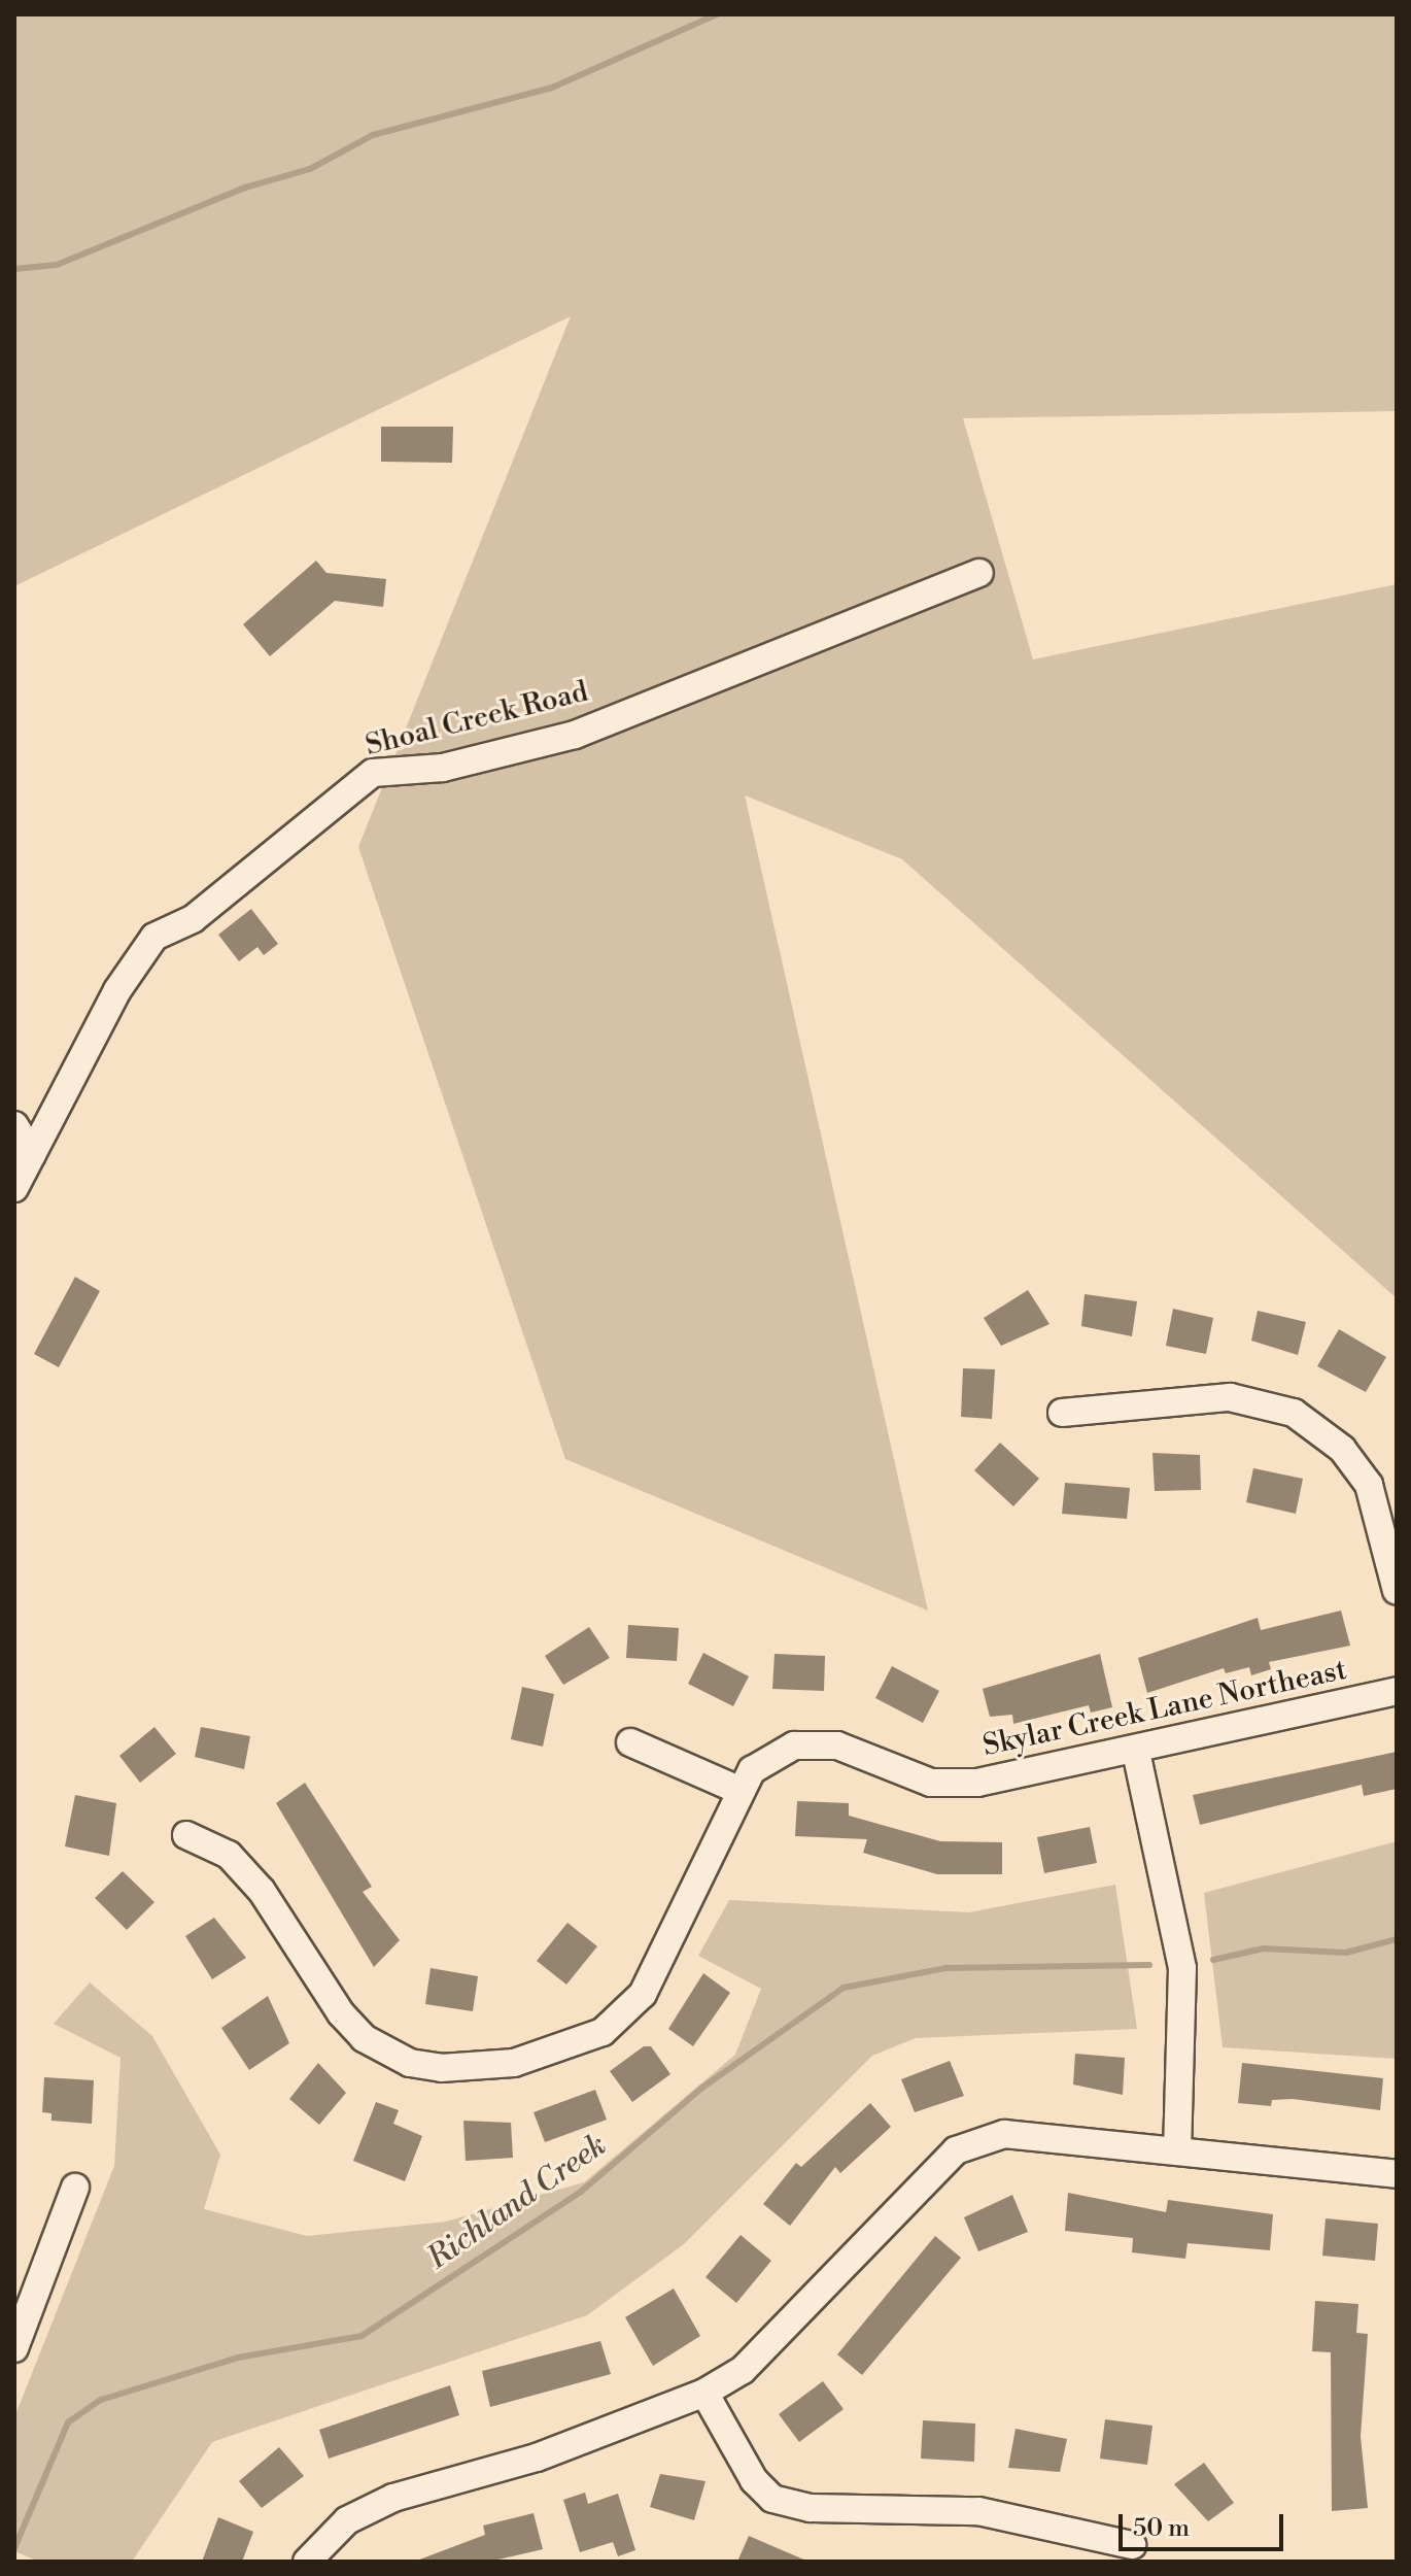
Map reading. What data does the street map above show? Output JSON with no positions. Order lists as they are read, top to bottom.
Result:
{
  "streets": {
    "street": ["Shoal Creek Road", "Skylar Creek Lane Northeast"]
  },
  "water": ["Richland Creek"],
  "scale_bar": "50 m"
}
